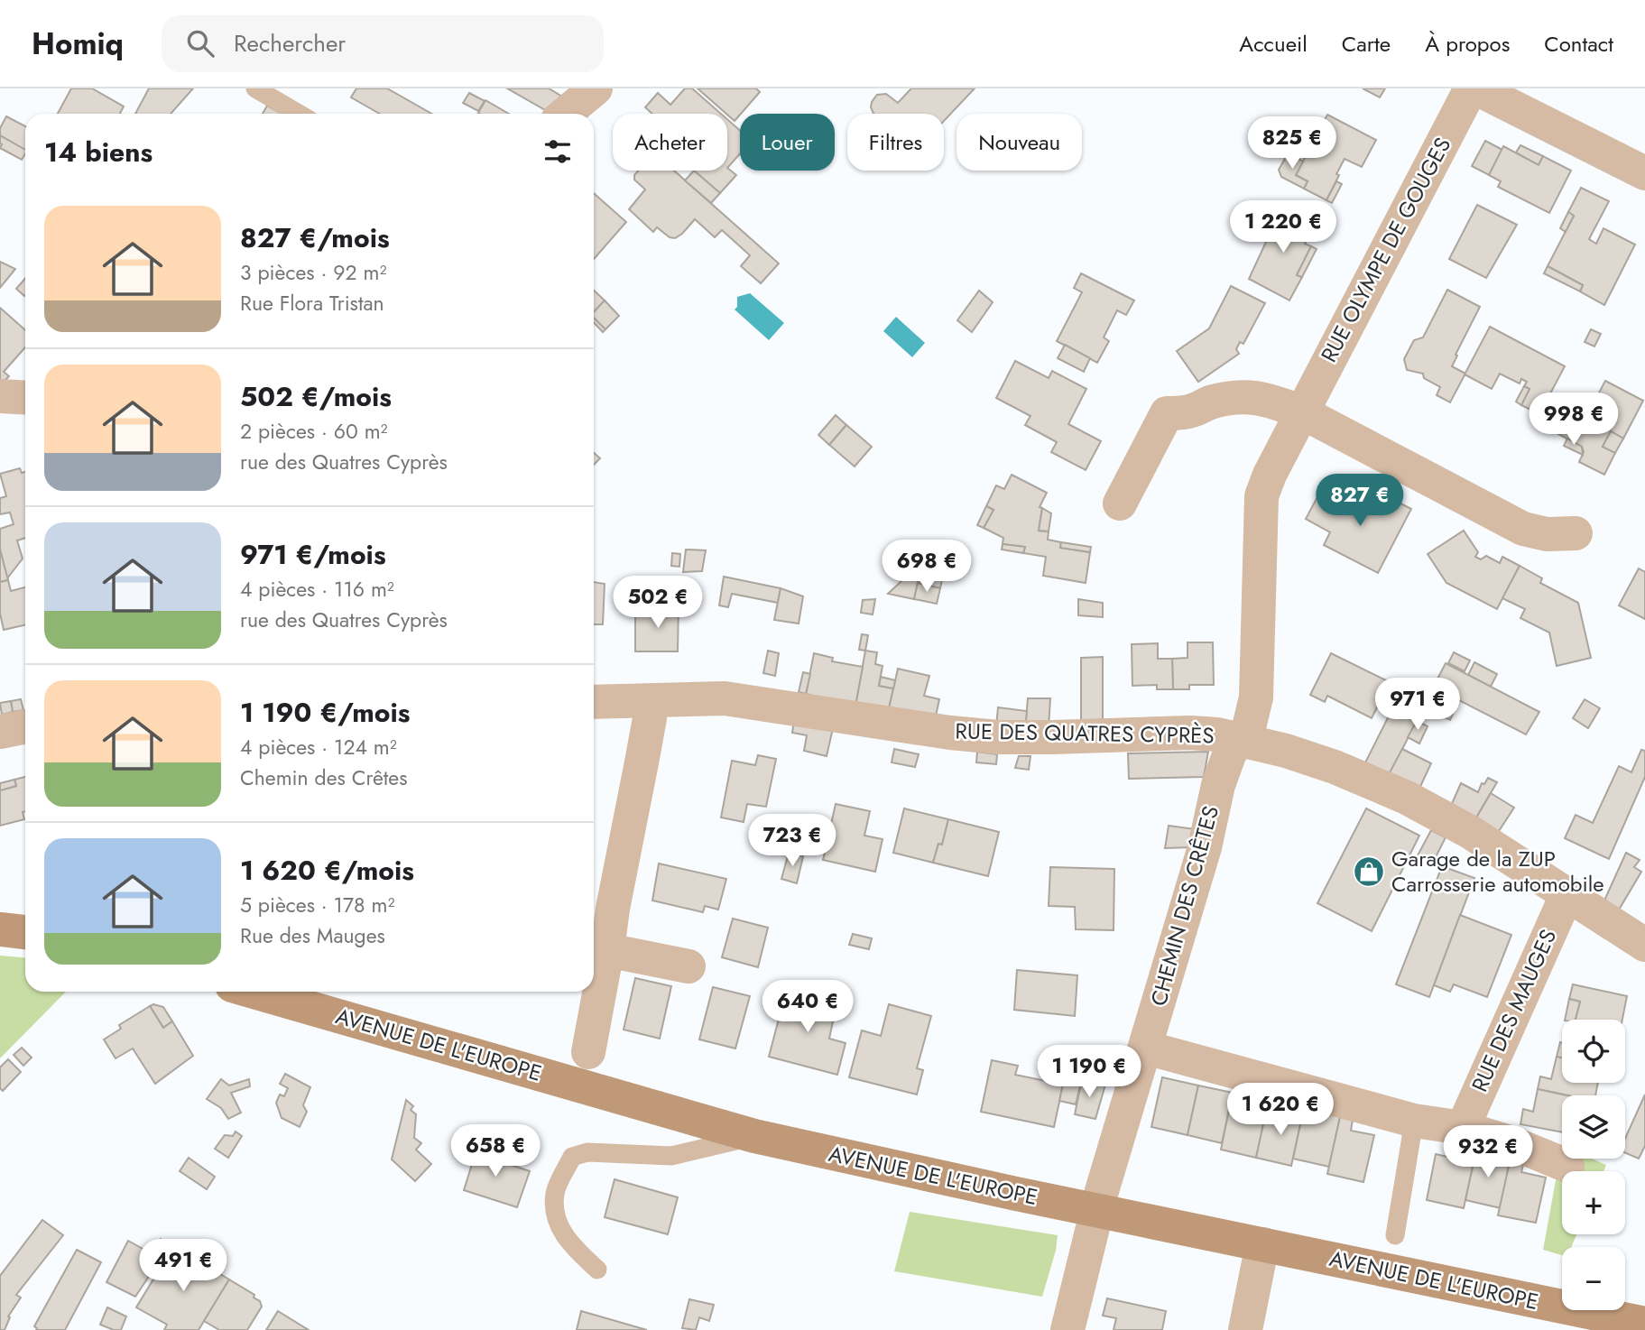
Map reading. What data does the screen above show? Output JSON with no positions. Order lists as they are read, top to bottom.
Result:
{
  "streets": {
    "main road": ["AVENUE DE L'EUROPE"],
    "street": [
      "RUE OLYMPE DE GOUGES",
      "RUE DES QUATRES CYPRÈS",
      "CHEMIN DES CRÊTES",
      "RUE DES MAUGES"
    ]
  },
  "crossings": [
    ["RUE OLYMPE DE GOUGES", "RUE DES QUATRES CYPRÈS"],
    ["RUE OLYMPE DE GOUGES", "CHEMIN DES CRÊTES"],
    ["RUE DES QUATRES CYPRÈS", "CHEMIN DES CRÊTES"],
    ["RUE DES QUATRES CYPRÈS", "RUE DES MAUGES"],
    ["CHEMIN DES CRÊTES", "AVENUE DE L'EUROPE"]
  ],
  "places": {
    "shop": ["Garage de la ZUP Carrosserie automobile"]
  },
  "page": {
    "header": "Homiq",
    "search": "Rechercher",
    "nav": [
      "Accueil",
      "Carte",
      "À propos",
      "Contact"
    ],
    "chip": [
      "Acheter",
      "Louer",
      "Filtres",
      "Nouveau"
    ],
    "heading": "14 biens",
    "price": [
      "825 €",
      "1 220 €",
      "998 €",
      "827 €",
      "698 €",
      "502 €",
      "971 €",
      "723 €",
      "640 €",
      "1 190 €",
      "1 620 €",
      "658 €",
      "932 €",
      "491 €"
    ],
    "list": [
      {
        "name": "827 €/mois",
        "note": "3 pièces · 92 m² · Rue Flora Tristan"
      },
      {
        "name": "502 €/mois",
        "note": "2 pièces · 60 m² · rue des Quatres Cyprès"
      },
      {
        "name": "971 €/mois",
        "note": "4 pièces · 116 m² · rue des Quatres Cyprès"
      },
      {
        "name": "1 190 €/mois",
        "note": "4 pièces · 124 m² · Chemin des Crêtes"
      },
      {
        "name": "1 620 €/mois",
        "note": "5 pièces · 178 m² · Rue des Mauges"
      }
    ],
    "map_buttons": ["+", "−"]
  }
}
